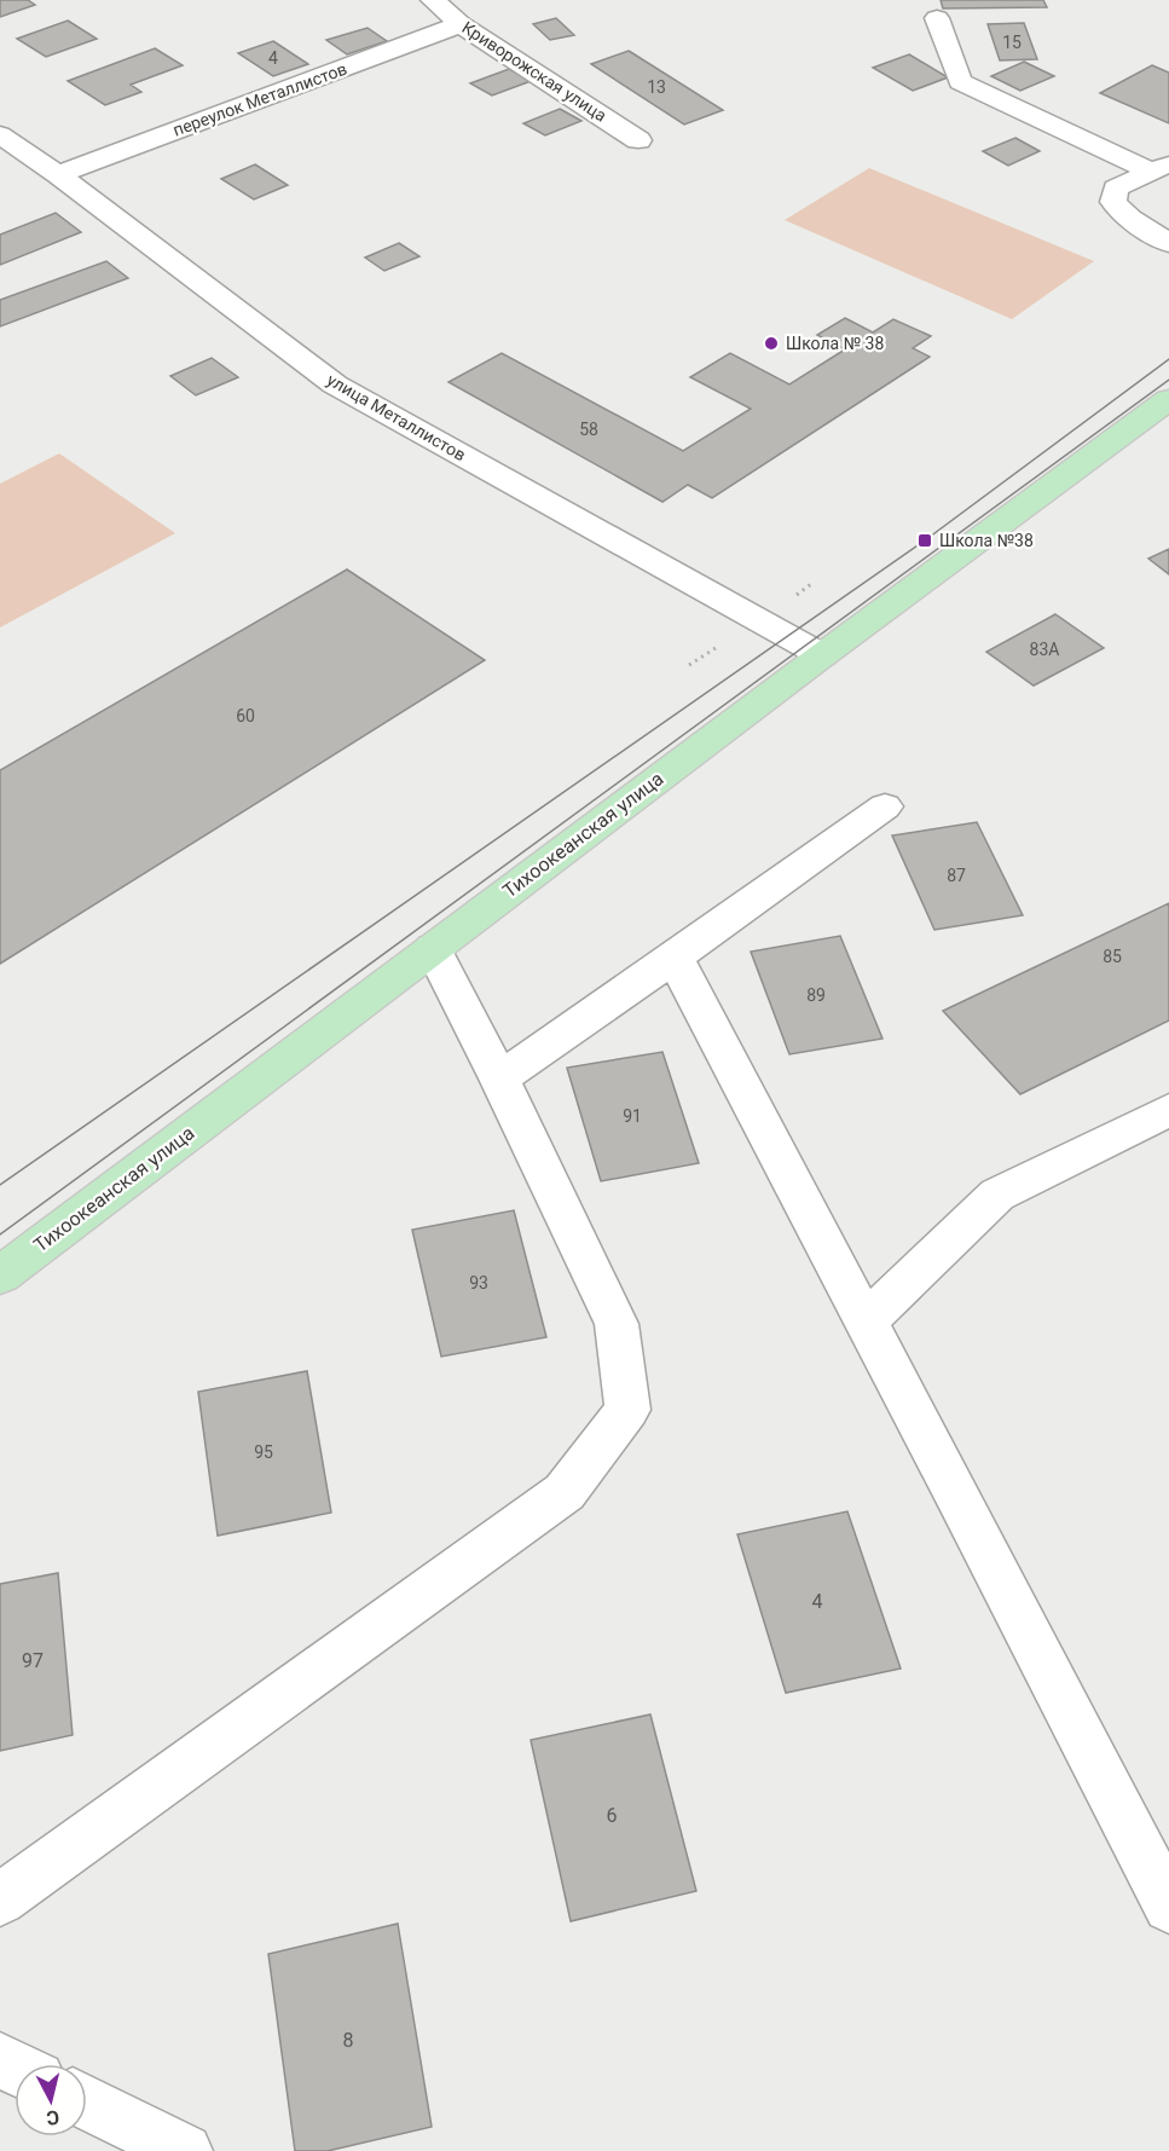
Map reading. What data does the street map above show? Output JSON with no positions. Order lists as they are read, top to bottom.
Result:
{
  "streets": {
    "main road": ["Тихоокеанская улица"],
    "street": ["Криворожская улица", "переулок Металлистов", "улица Металлистов"]
  },
  "crossings": [
    ["Криворожская улица", "переулок Металлистов"],
    ["переулок Металлистов", "улица Металлистов"],
    ["улица Металлистов", "Тихоокеанская улица"]
  ],
  "places": {
    "other": ["Школа № 38"],
    "transit": ["Школа №38"]
  },
  "house_numbers": [
    "15",
    "4",
    "13",
    "58",
    "83А",
    "60",
    "87",
    "85",
    "89",
    "91",
    "93",
    "95",
    "4",
    "97",
    "6",
    "8"
  ],
  "north": "bottom"
}
